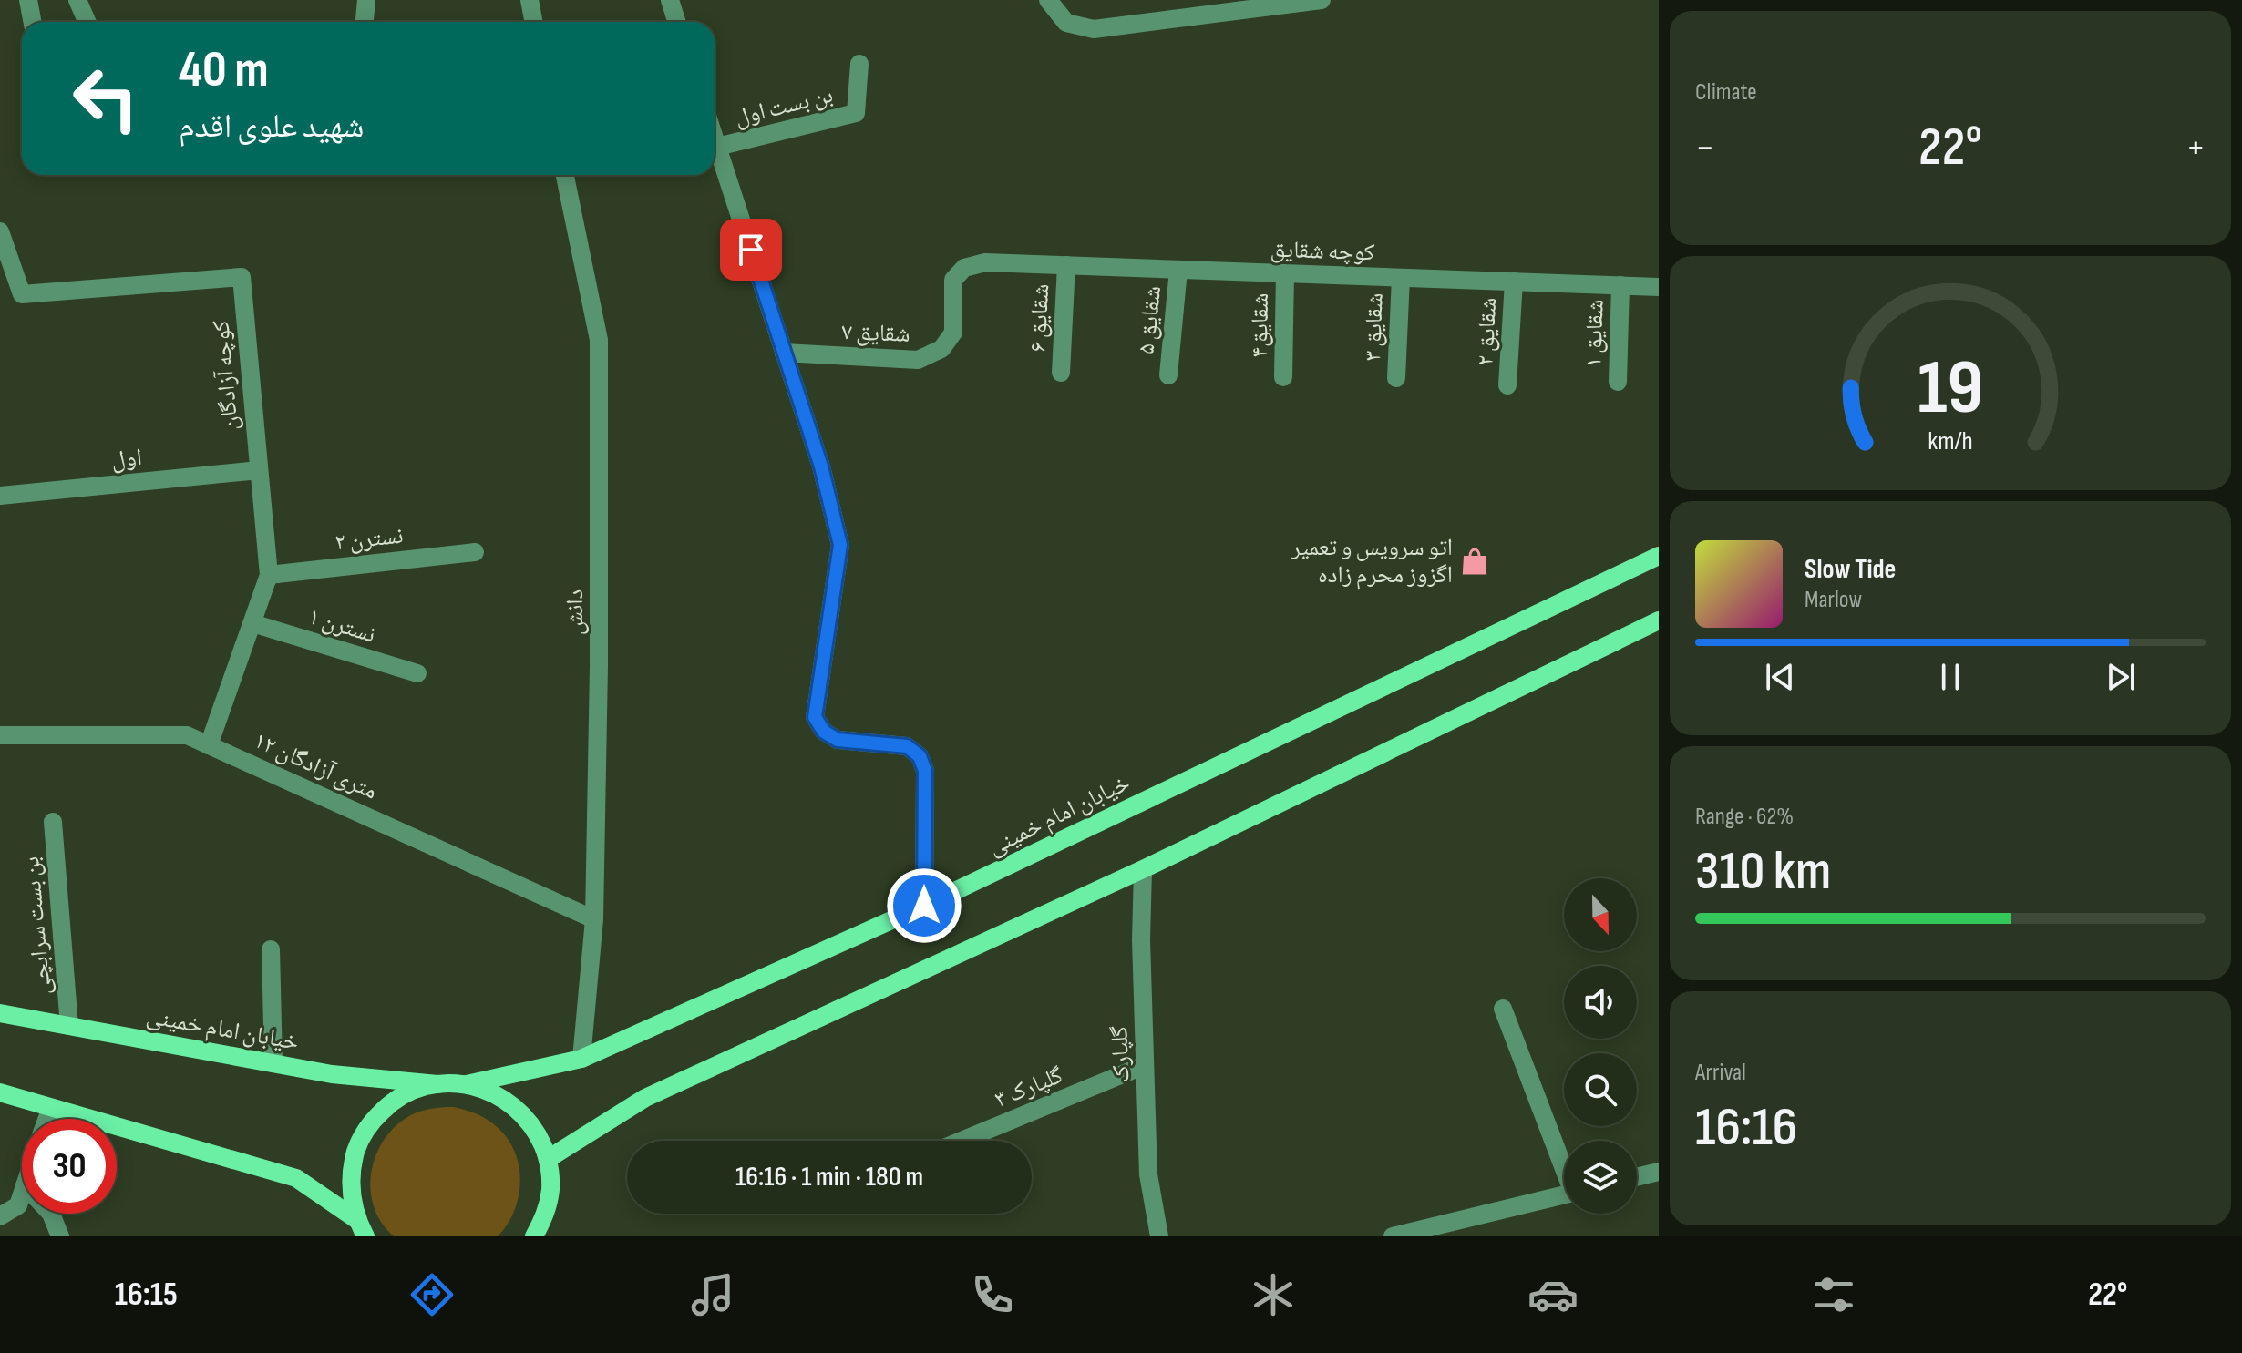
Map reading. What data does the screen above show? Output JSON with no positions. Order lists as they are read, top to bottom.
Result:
{
  "streets": {
    "main road": ["خیابان امام خمینی"],
    "street": [
      "بن بست اول",
      "کوچه شقایق",
      "شقایق ۶",
      "شقایق ۵",
      "شقایق۴",
      "شقایق ۳",
      "شقایق ۲",
      "شقایق ۷",
      "شقایق ۱",
      "کوچه آزادگان",
      "اول",
      "نسترن ۲",
      "دانش",
      "نسترن ۱",
      "۱۲ متری آزادگان",
      "بن بست سرابچی",
      "گلپارک",
      "گلپارک ۳"
    ]
  },
  "crossings": [
    ["کوچه شقایق", "شقایق ۶"],
    ["کوچه شقایق", "شقایق ۵"],
    ["کوچه شقایق", "شقایق۴"],
    ["کوچه شقایق", "شقایق ۳"],
    ["کوچه شقایق", "شقایق ۲"],
    ["کوچه شقایق", "شقایق ۷"],
    ["کوچه شقایق", "شقایق ۱"],
    ["کوچه آزادگان", "اول"],
    ["کوچه آزادگان", "نسترن ۲"],
    ["کوچه آزادگان", "نسترن ۱"],
    ["کوچه آزادگان", "۱۲ متری آزادگان"],
    ["دانش", "۱۲ متری آزادگان"],
    ["دانش", "خیابان امام خمینی"],
    ["خیابان امام خمینی", "بن بست سرابچی"],
    ["گلپارک", "گلپارک ۳"]
  ],
  "places": {
    "shop": ["اتو سرویس و تعمیر اگزوز محرم زاده"]
  },
  "north": "bottom",
  "page": {
    "tile": [
      "Climate",
      ["Range · 62%", "310 km"],
      ["Arrival", "16:16"]
    ],
    "turn": ["40 m", "شهید علوی اقدم"],
    "heat": ["−", "22°", "+"],
    "song": ["Slow Tide", "Marlow"],
    "limit": "30",
    "trip": "16:16 · 1 min · 180 m",
    "tabs": ["16:15", "22°"],
    "gauge": ["19", "km/h"]
  }
}
